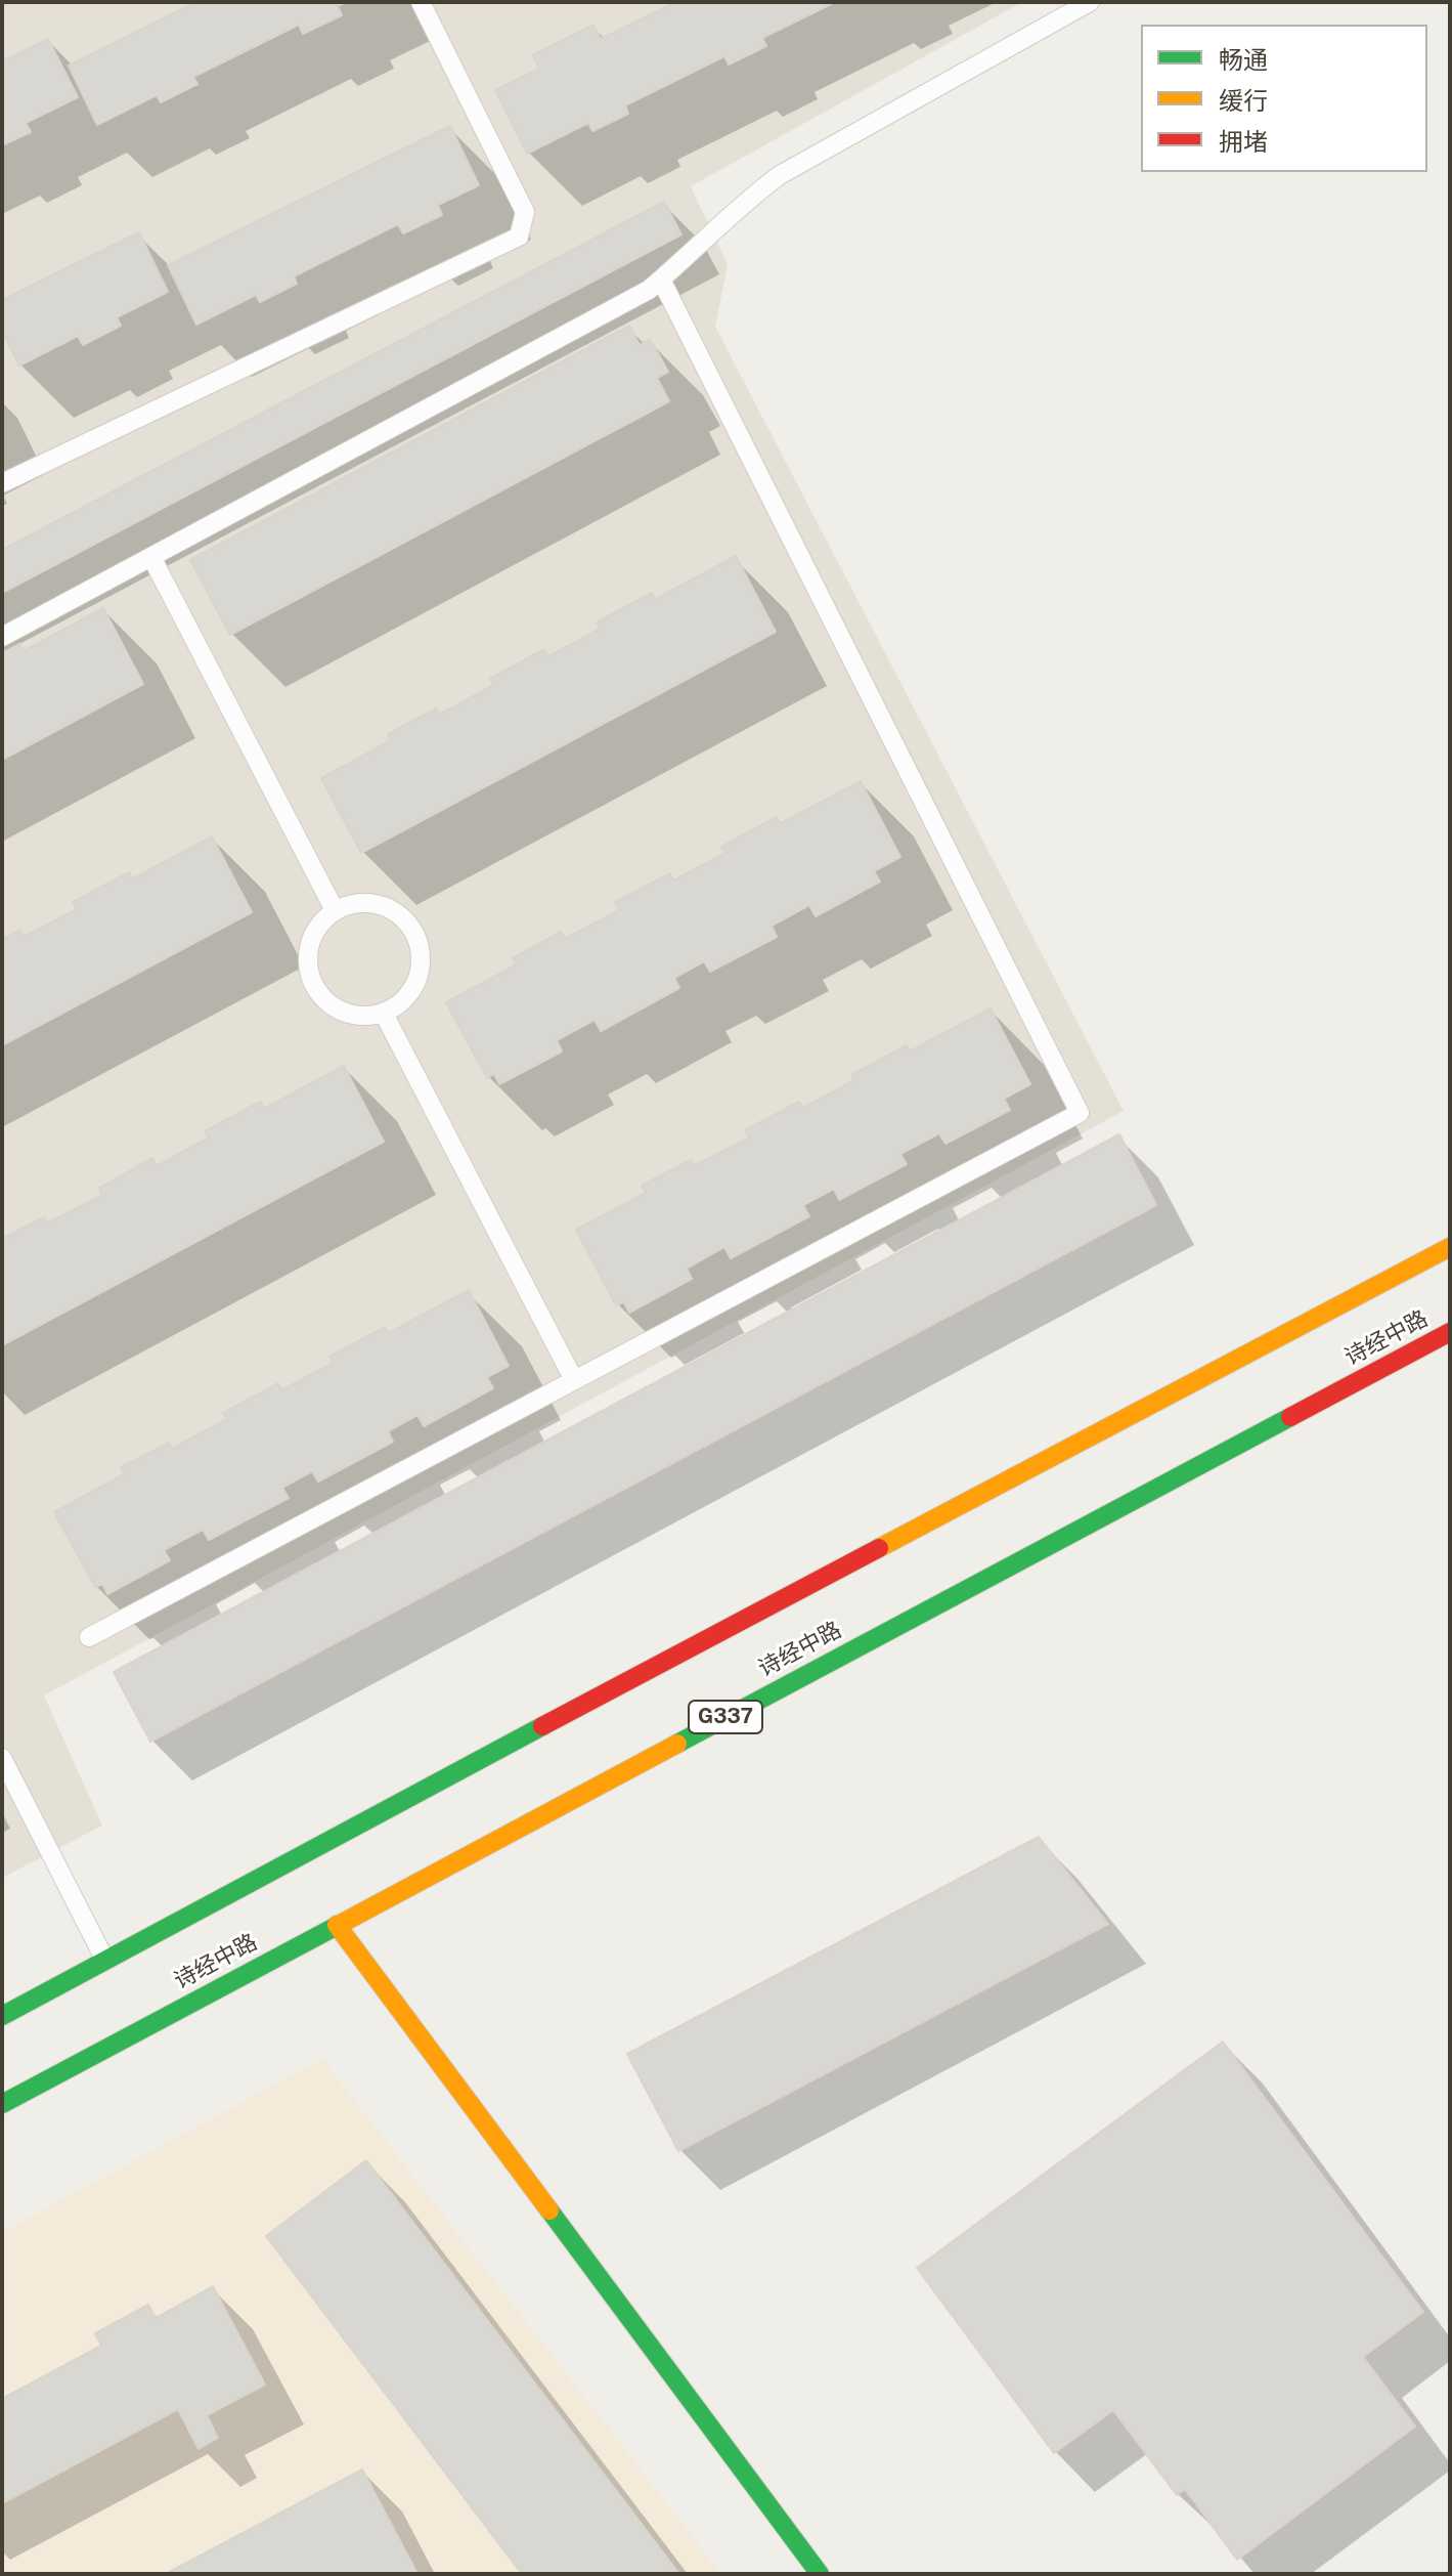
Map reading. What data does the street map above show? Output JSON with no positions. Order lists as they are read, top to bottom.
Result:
{
  "streets": {
    "main road": ["诗经中路", "G337"]
  },
  "legend": ["畅通", "缓行", "拥堵"]
}
